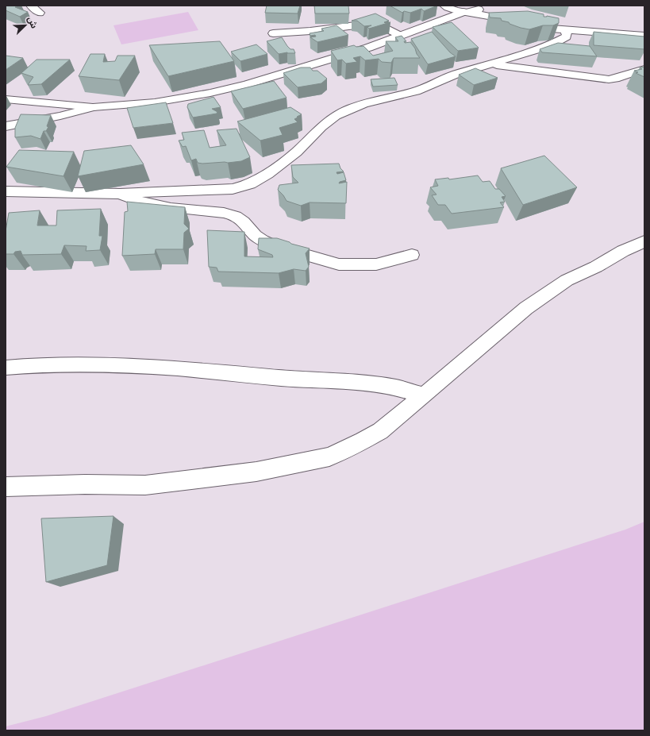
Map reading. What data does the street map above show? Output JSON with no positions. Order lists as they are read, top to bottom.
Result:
{
  "north": "top right"
}
